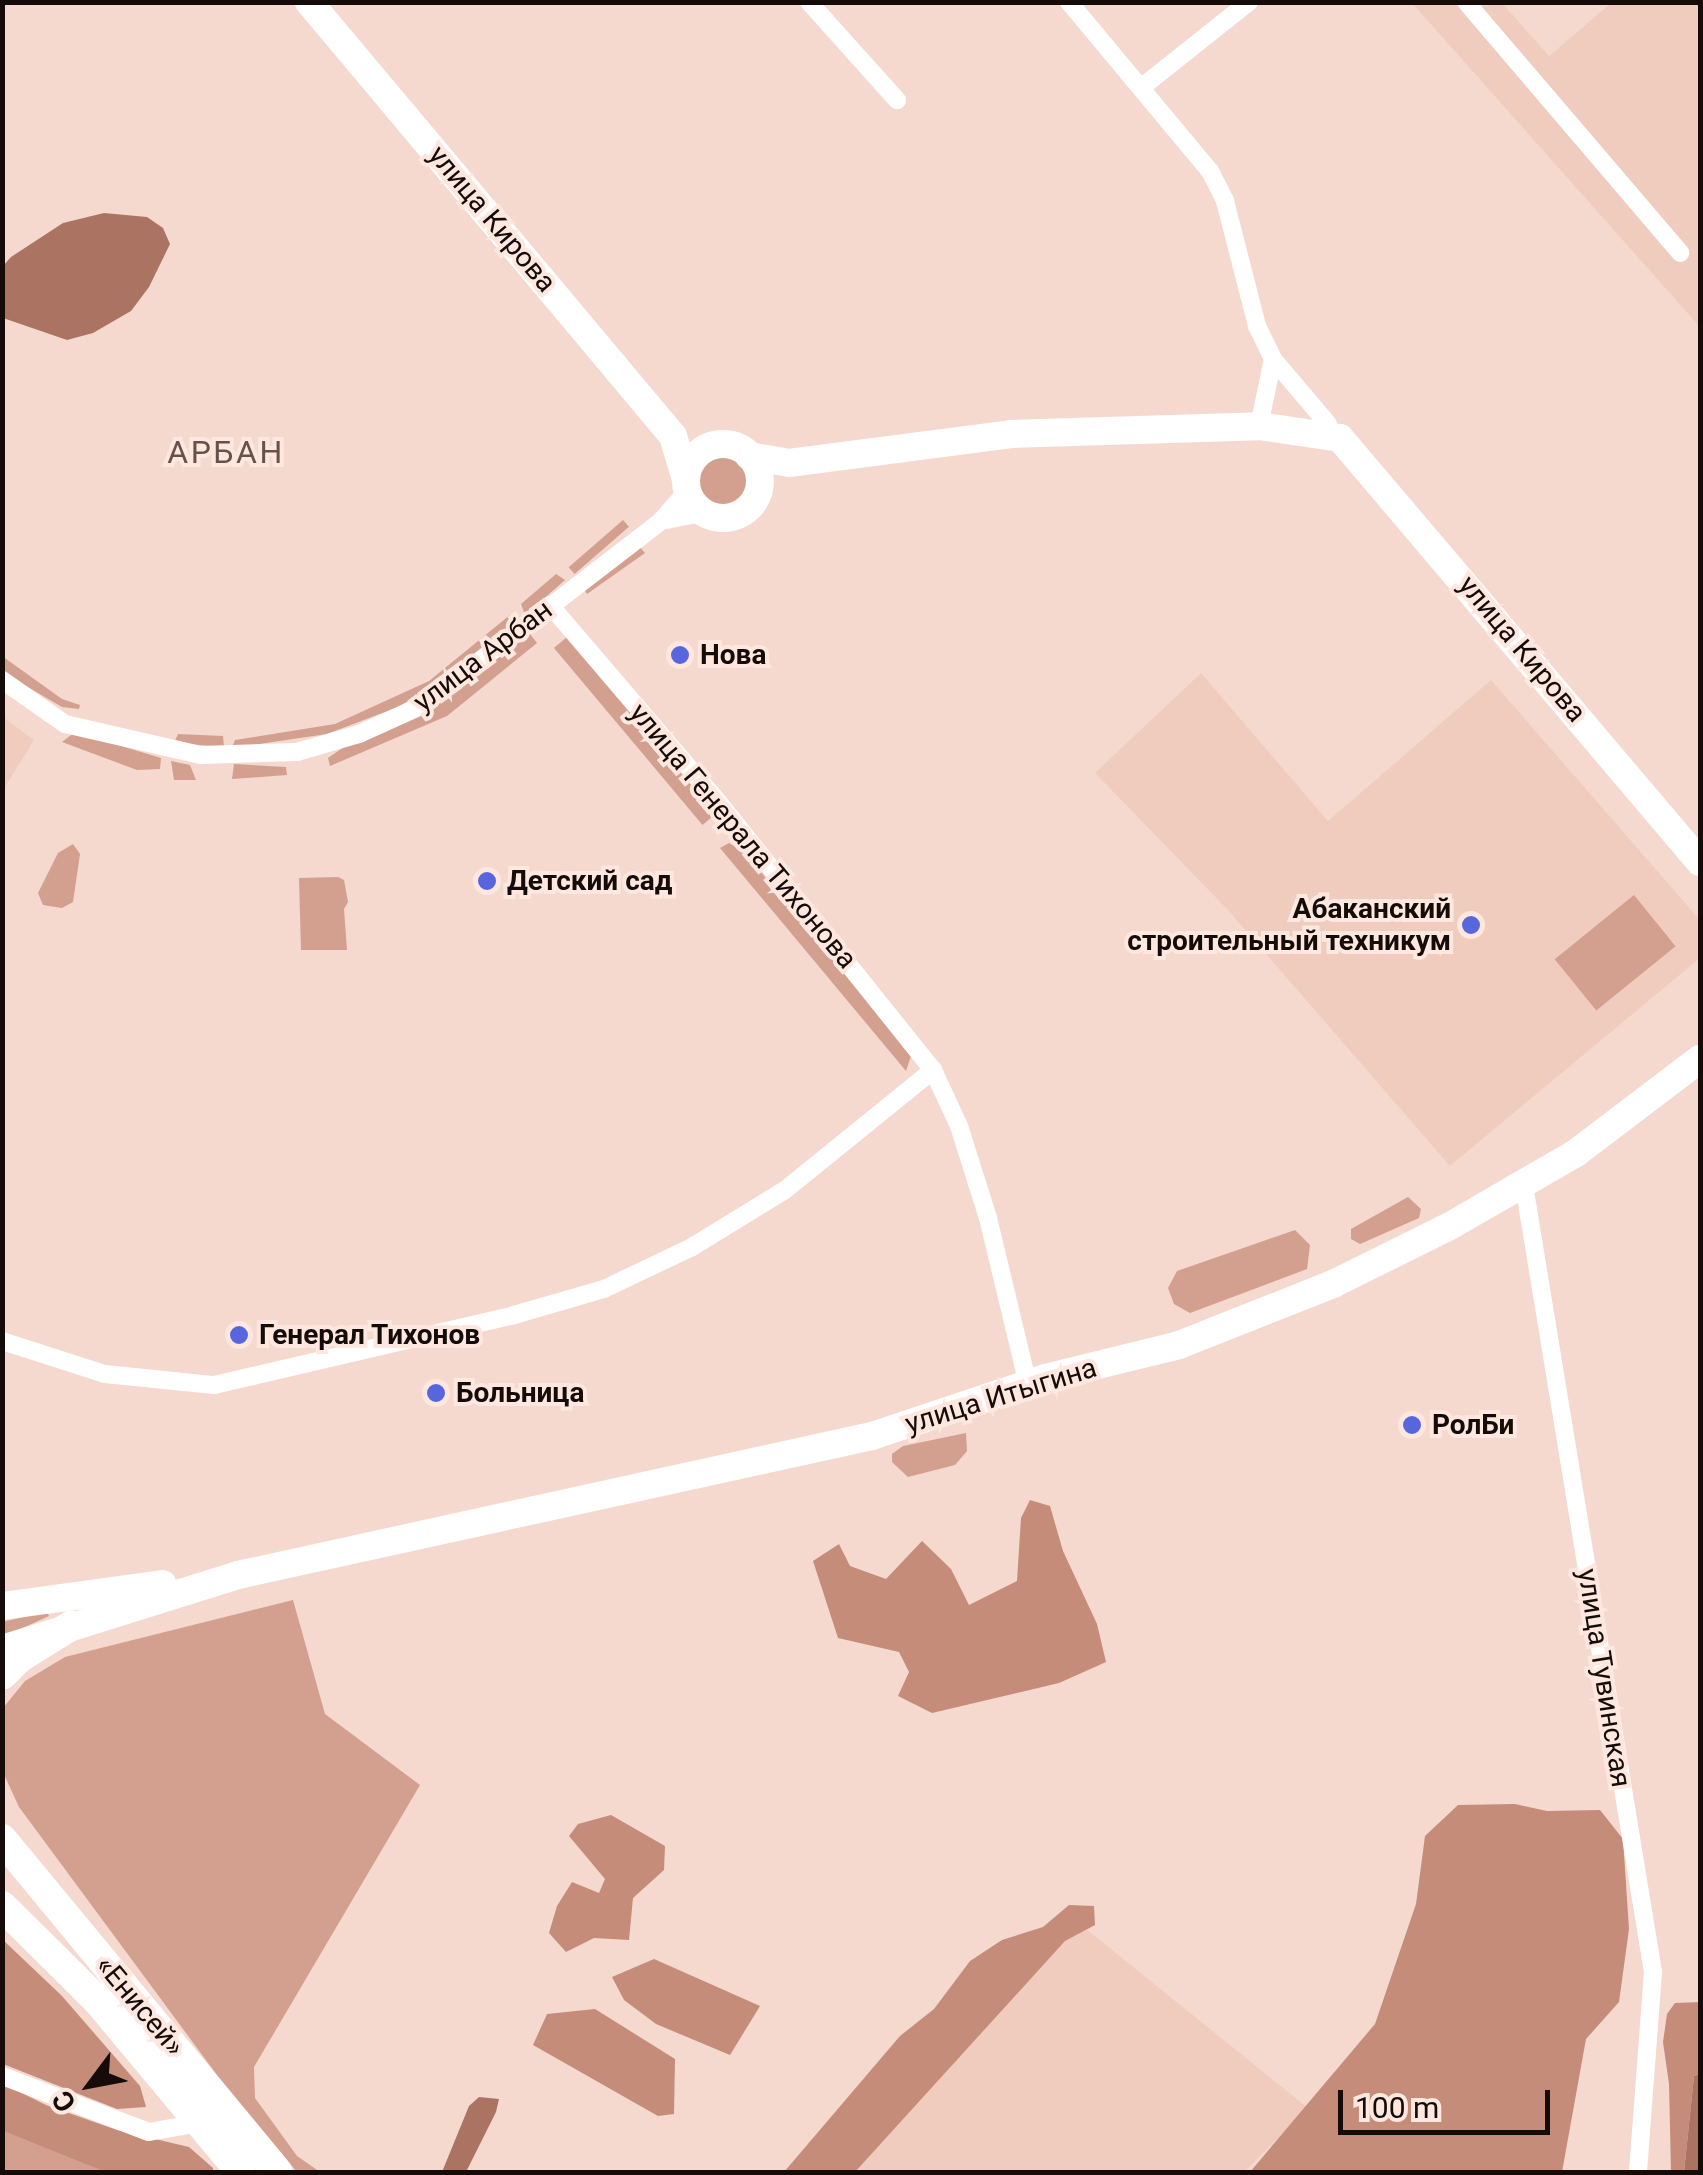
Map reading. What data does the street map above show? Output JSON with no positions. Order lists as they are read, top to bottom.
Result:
{
  "streets": {
    "highway": ["«Енисей»"],
    "main road": ["улица Кирова", "улица Итыгина"],
    "street": ["улица Арбан", "улица Генерала Тихонова", "улица Тувинская"]
  },
  "crossings": [
    ["улица Арбан", "улица Генерала Тихонова"],
    ["улица Генерала Тихонова", "улица Итыгина"],
    ["улица Итыгина", "улица Тувинская"]
  ],
  "districts": ["АРБАН"],
  "places": [
    "Нова",
    "Детский сад",
    "Абаканский строительный техникум",
    "Генерал Тихонов",
    "Больница",
    "РолБи"
  ],
  "scale_bar": "100 m",
  "north": "bottom left"
}
